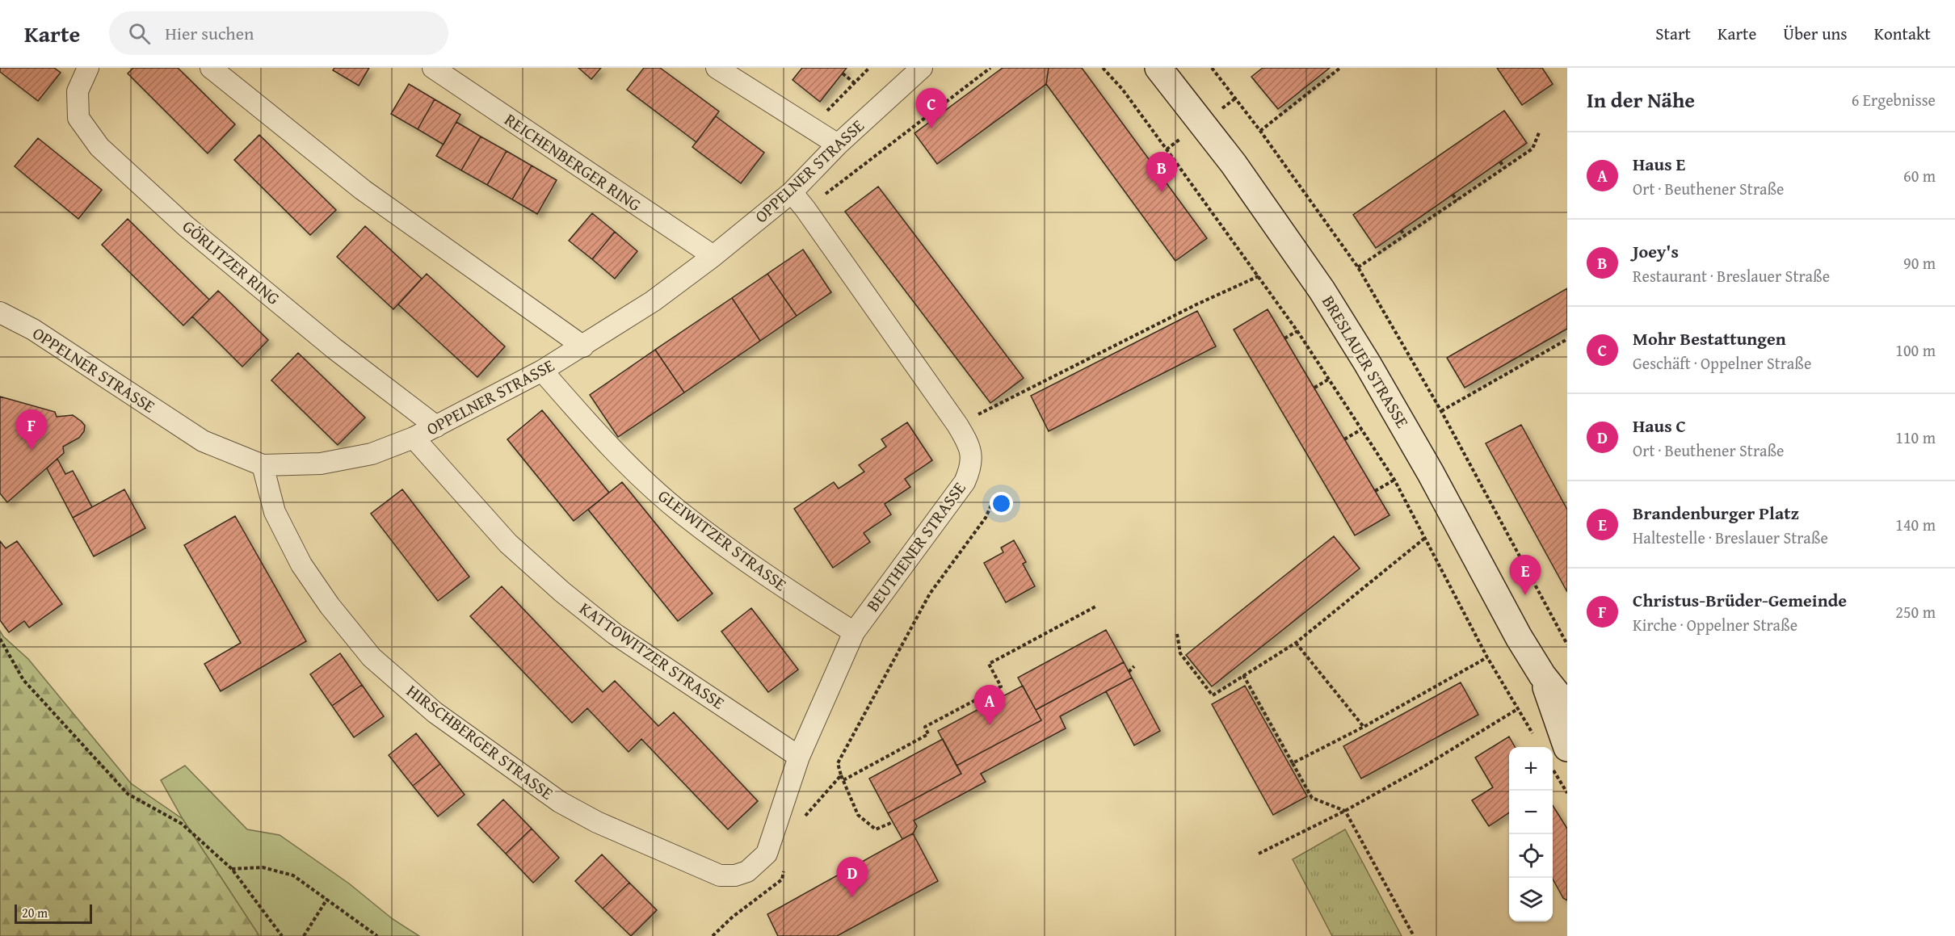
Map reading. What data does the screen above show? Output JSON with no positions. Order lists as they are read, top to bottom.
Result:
{
  "streets": {
    "street": [
      "REICHENBERGER RING",
      "OPPELNER STRASSE",
      "GÖRLITZER RING",
      "BRESLAUER STRASSE",
      "GLEIWITZER STRASSE",
      "BEUTHENER STRASSE",
      "KATTOWITZER STRASSE",
      "HIRSCHBERGER STRASSE"
    ]
  },
  "crossings": [
    ["REICHENBERGER RING", "OPPELNER STRASSE"],
    ["OPPELNER STRASSE", "GÖRLITZER RING"],
    ["OPPELNER STRASSE", "GLEIWITZER STRASSE"],
    ["OPPELNER STRASSE", "BEUTHENER STRASSE"],
    ["OPPELNER STRASSE", "KATTOWITZER STRASSE"],
    ["OPPELNER STRASSE", "HIRSCHBERGER STRASSE"],
    ["GLEIWITZER STRASSE", "BEUTHENER STRASSE"],
    ["BEUTHENER STRASSE", "KATTOWITZER STRASSE"],
    ["BEUTHENER STRASSE", "HIRSCHBERGER STRASSE"]
  ],
  "scale_bar": "20 m",
  "page": {
    "header": "Karte",
    "search": "Hier suchen",
    "nav": [
      "Start",
      "Karte",
      "Über uns",
      "Kontakt"
    ],
    "heading": ["In der Nähe", "6 Ergebnisse"],
    "pins": [
      "C",
      "B",
      "F",
      "E",
      "A",
      "D"
    ],
    "list": [
      {
        "mark": "A",
        "name": "Haus E",
        "note": "Ort · Beuthener Straße",
        "value": "60 m"
      },
      {
        "mark": "B",
        "name": "Joey's",
        "note": "Restaurant · Breslauer Straße",
        "value": "90 m"
      },
      {
        "mark": "C",
        "name": "Mohr Bestattungen",
        "note": "Geschäft · Oppelner Straße",
        "value": "100 m"
      },
      {
        "mark": "D",
        "name": "Haus C",
        "note": "Ort · Beuthener Straße",
        "value": "110 m"
      },
      {
        "mark": "E",
        "name": "Brandenburger Platz",
        "note": "Haltestelle · Breslauer Straße",
        "value": "140 m"
      },
      {
        "mark": "F",
        "name": "Christus-Brüder-Gemeinde",
        "note": "Kirche · Oppelner Straße",
        "value": "250 m"
      }
    ],
    "map_buttons": ["+", "−"],
    "scale": "20 m"
  }
}
